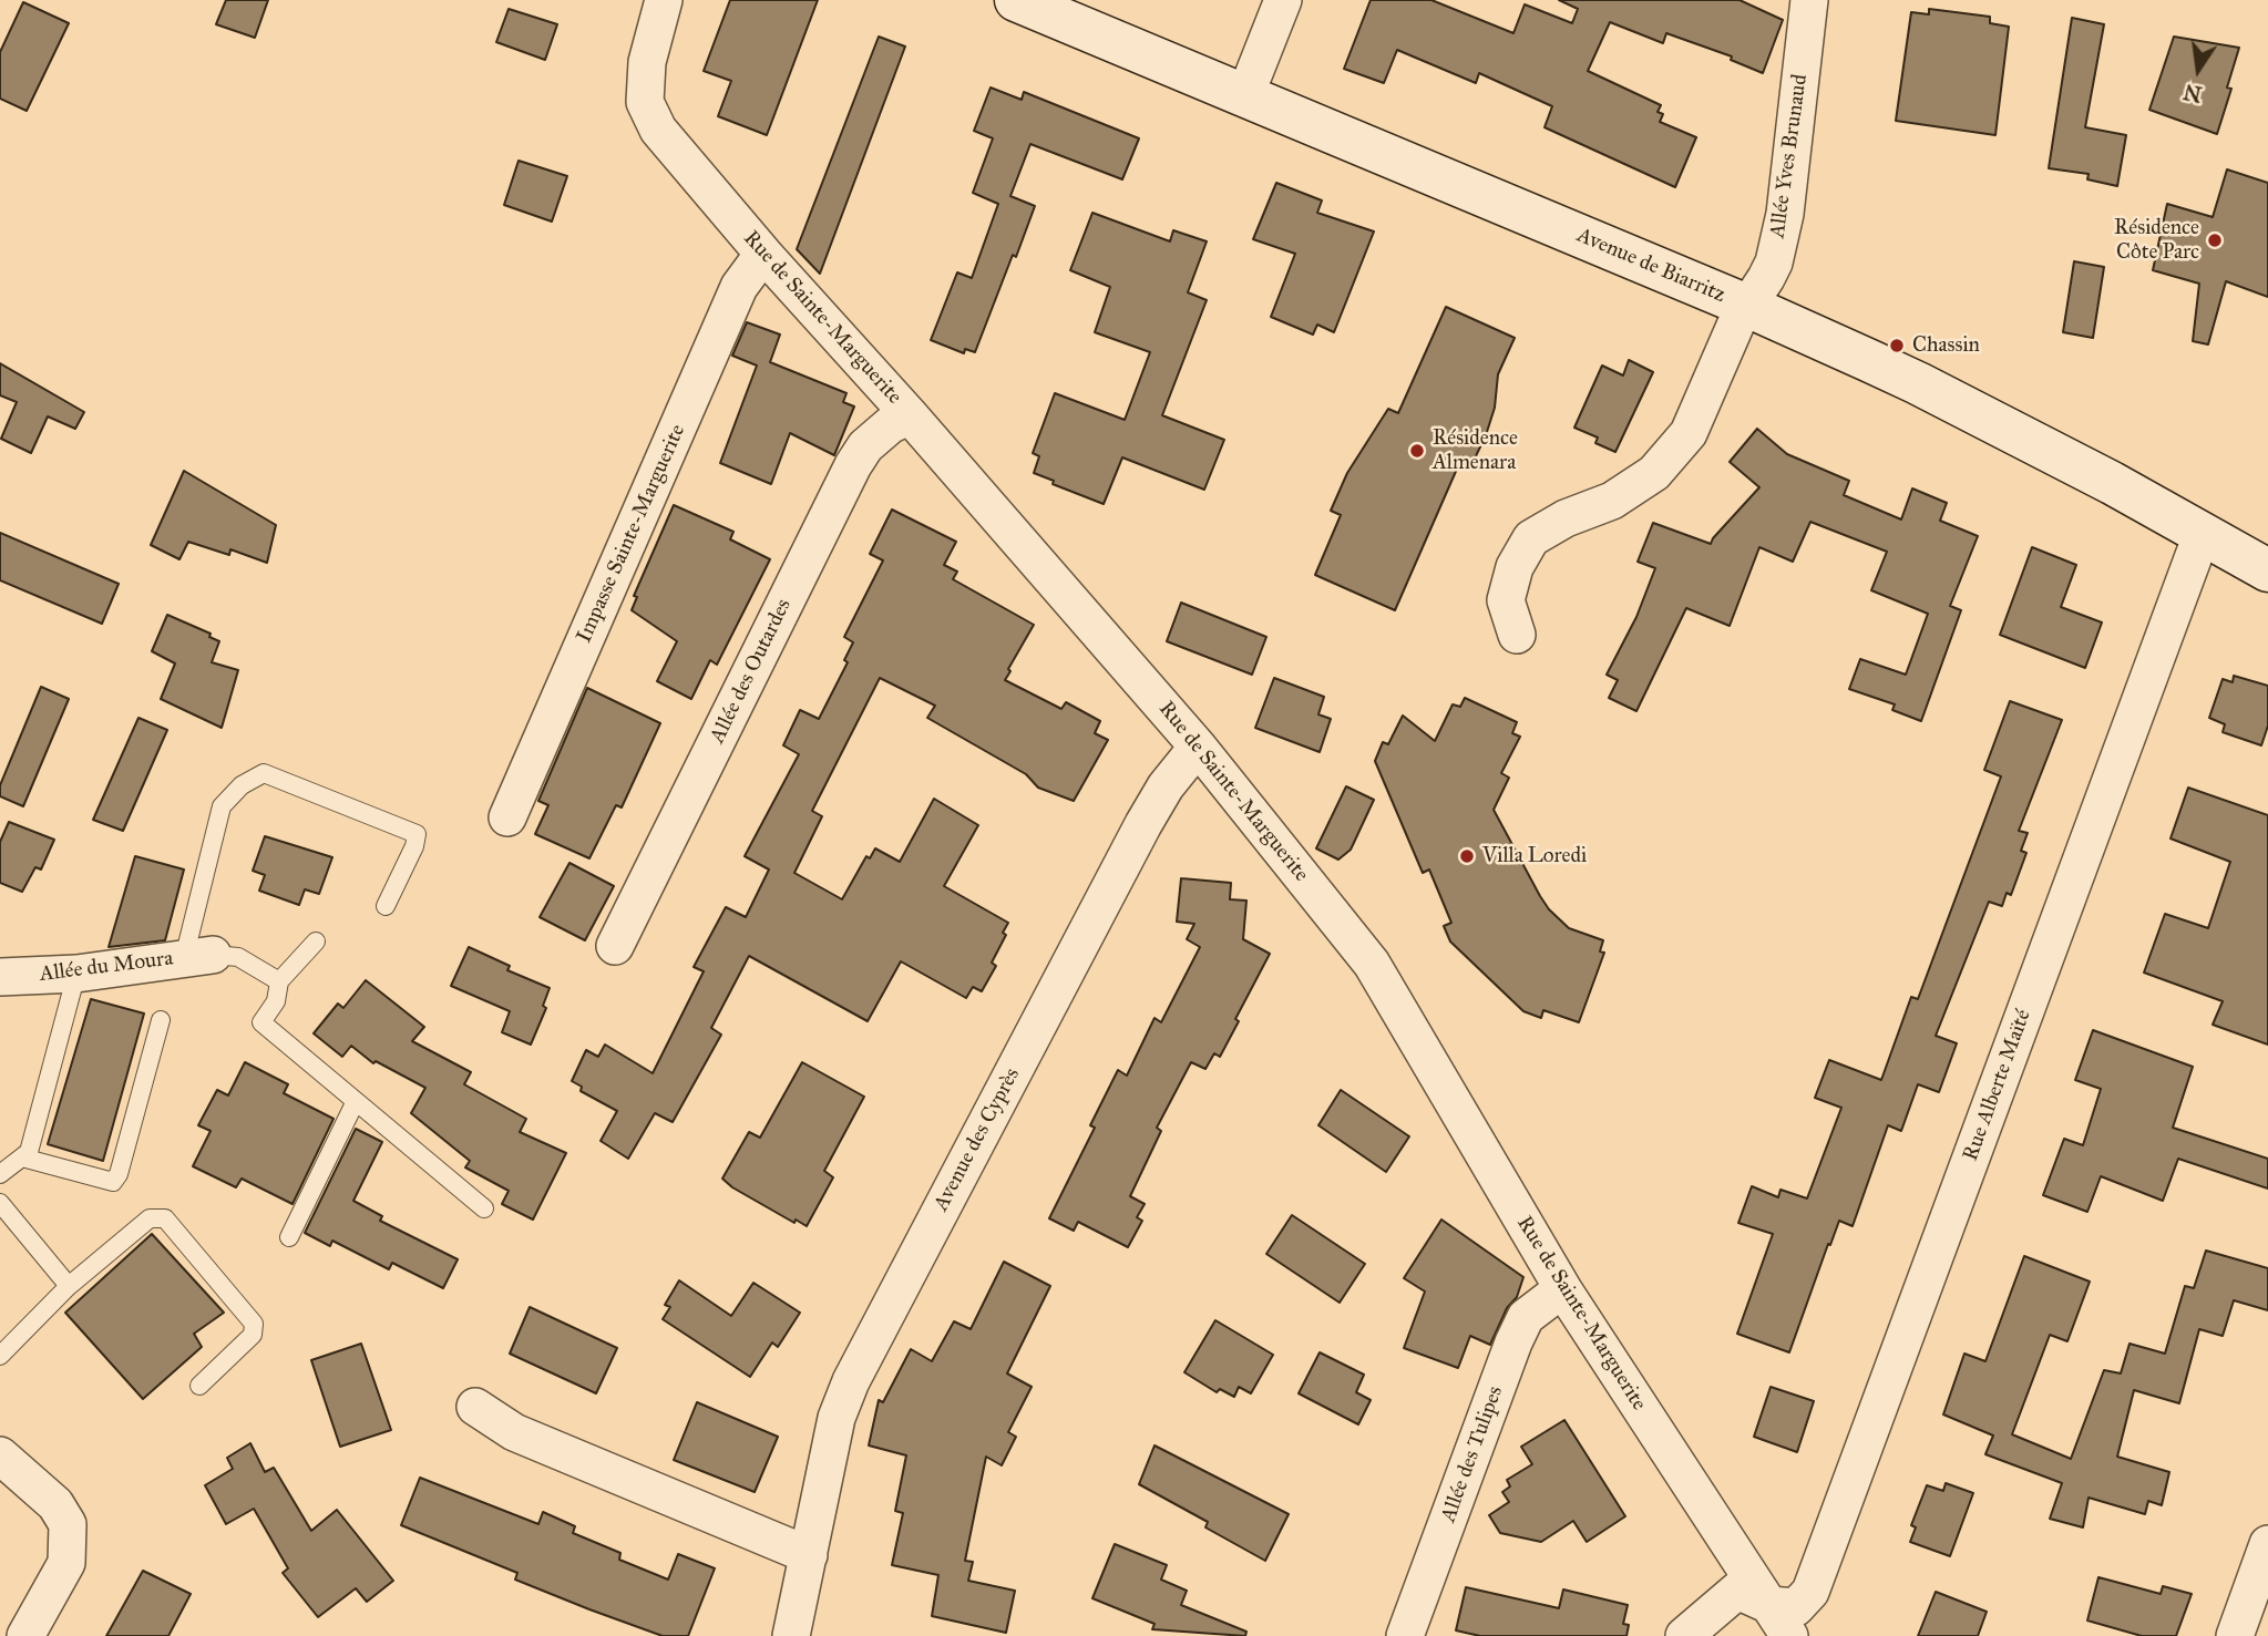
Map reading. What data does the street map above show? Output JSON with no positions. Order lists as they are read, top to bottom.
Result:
{
  "streets": {
    "main road": ["Avenue de Biarritz"],
    "street": [
      "Allée Yves Brunaud",
      "Rue de Sainte-Marguerite",
      "Impasse Sainte-Marguerite",
      "Allée des Outardes",
      "Allée du Moura",
      "Rue Alberte Maïté",
      "Avenue des Cyprès",
      "Allée des Tulipes"
    ]
  },
  "crossings": [
    ["Allée Yves Brunaud", "Avenue de Biarritz"],
    ["Avenue de Biarritz", "Rue Alberte Maïté"],
    ["Rue de Sainte-Marguerite", "Impasse Sainte-Marguerite"],
    ["Rue de Sainte-Marguerite", "Allée des Outardes"],
    ["Rue de Sainte-Marguerite", "Rue Alberte Maïté"],
    ["Rue de Sainte-Marguerite", "Avenue des Cyprès"],
    ["Rue de Sainte-Marguerite", "Allée des Tulipes"]
  ],
  "places": [
    "Résidence Côte Parc",
    "Chassin",
    "Résidence Almenara",
    "Villa Loredi"
  ],
  "north": "bottom"
}
